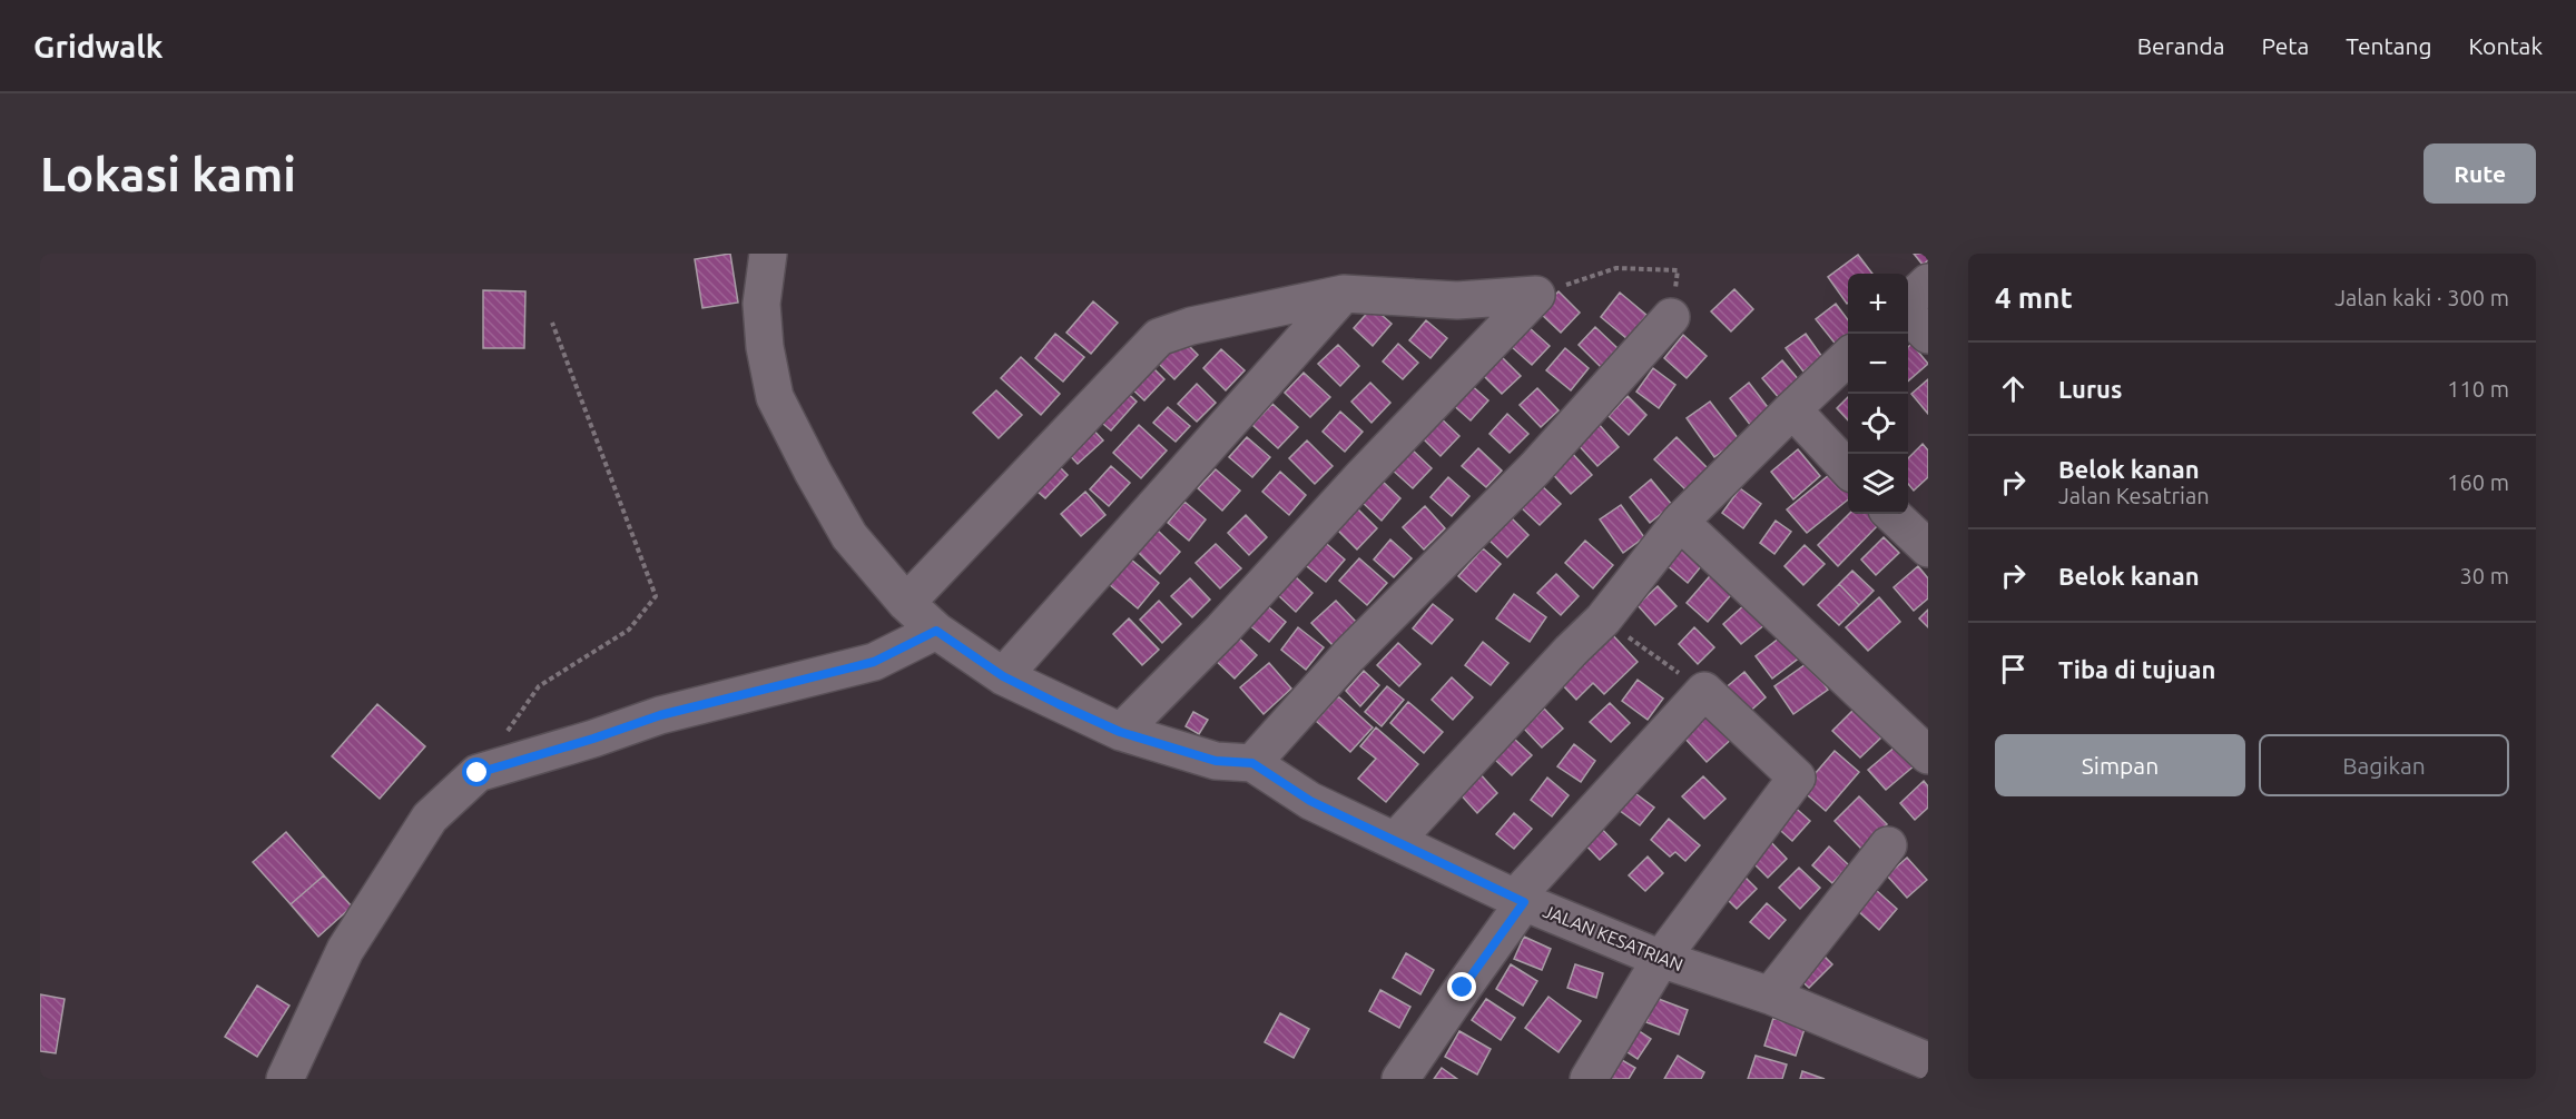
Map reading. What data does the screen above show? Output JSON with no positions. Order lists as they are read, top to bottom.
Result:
{
  "streets": {
    "street": ["JALAN KESATRIAN"]
  },
  "page": {
    "header": "Gridwalk",
    "nav": [
      "Beranda",
      "Peta",
      "Tentang",
      "Kontak"
    ],
    "buttons": [
      "Rute",
      ["Simpan", "Bagikan"]
    ],
    "title": "Lokasi kami",
    "heading": ["4 mnt", "Jalan kaki · 300 m"],
    "map_buttons": ["+", "−"],
    "list": [
      ["Lurus", "110 m"],
      ["Belok kanan", "Jalan Kesatrian", "160 m"],
      ["Belok kanan", "30 m"],
      "Tiba di tujuan"
    ]
  }
}
